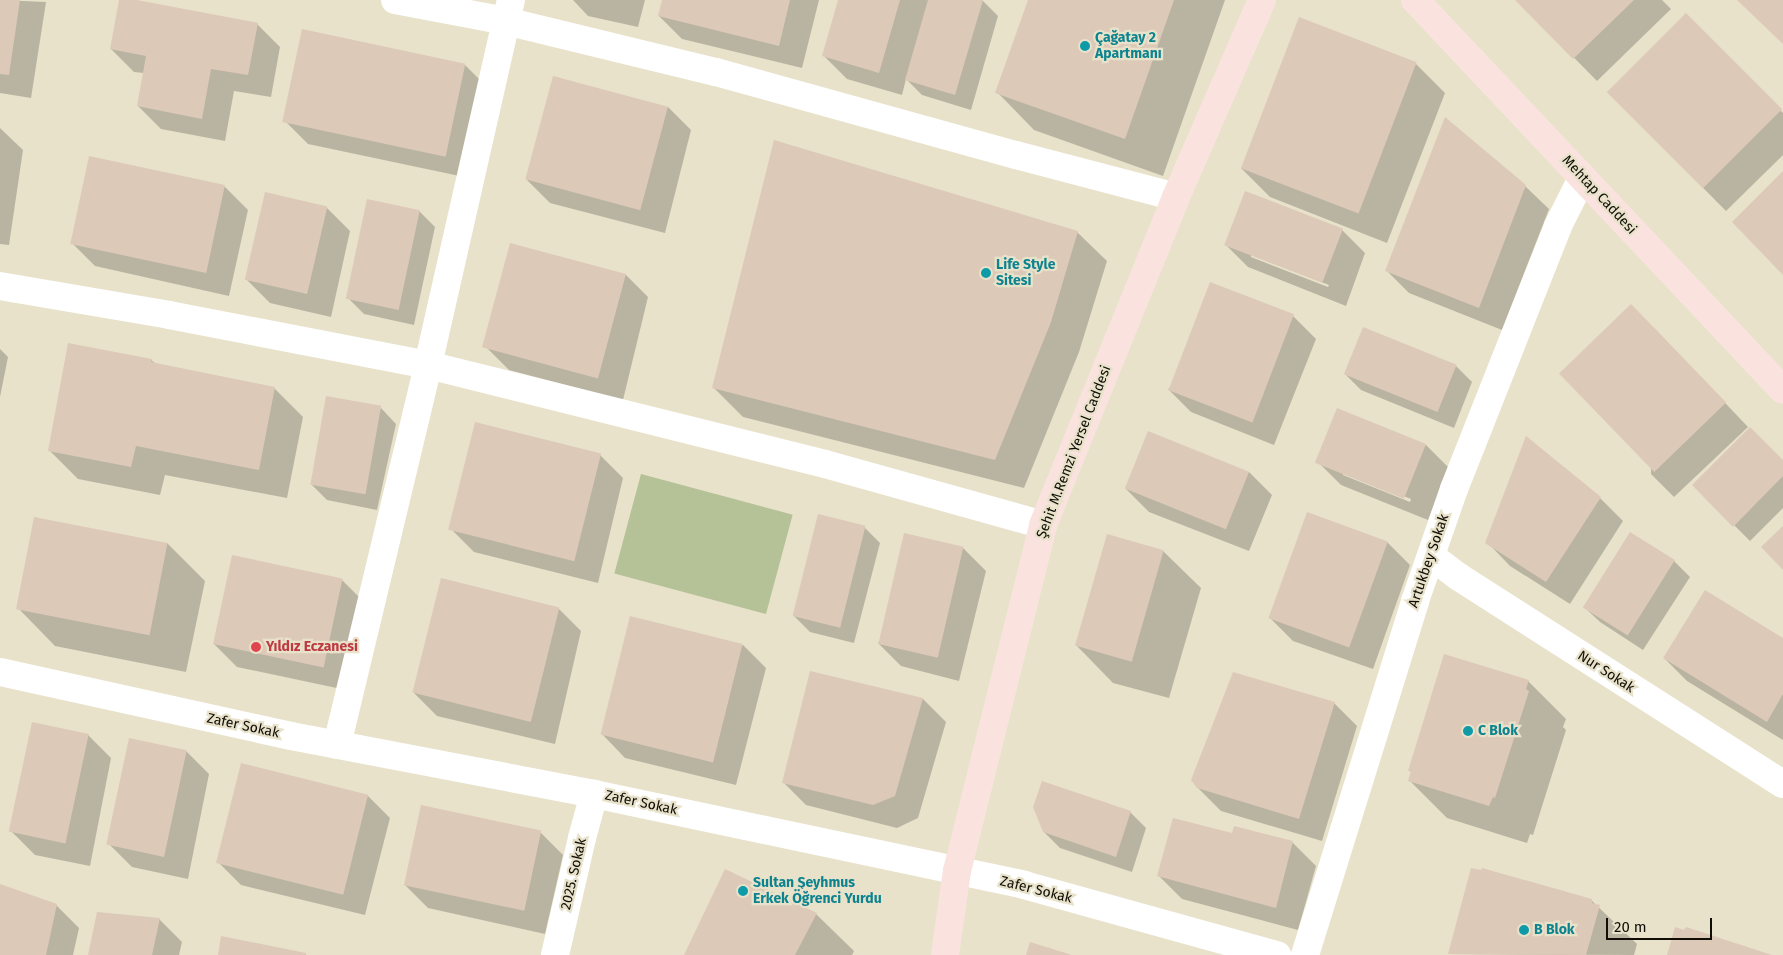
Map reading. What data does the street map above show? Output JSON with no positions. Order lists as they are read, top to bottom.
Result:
{
  "streets": {
    "street": [
      "Mehtap Caddesi",
      "Şehit M.Remzi Yersel Caddesi",
      "Artukbey Sokak",
      "Nur Sokak",
      "Zafer Sokak",
      "2025. Sokak"
    ]
  },
  "crossings": [
    ["Mehtap Caddesi", "Artukbey Sokak"],
    ["Şehit M.Remzi Yersel Caddesi", "Zafer Sokak"],
    ["Artukbey Sokak", "Nur Sokak"],
    ["Zafer Sokak", "2025. Sokak"]
  ],
  "places": [
    "Çağatay 2 Apartmanı",
    "Life Style Sitesi",
    "Yıldız Eczanesi",
    "C Blok",
    "Sultan Şeyhmus Erkek Öğrenci Yurdu",
    "B Blok"
  ],
  "scale_bar": "20 m"
}
